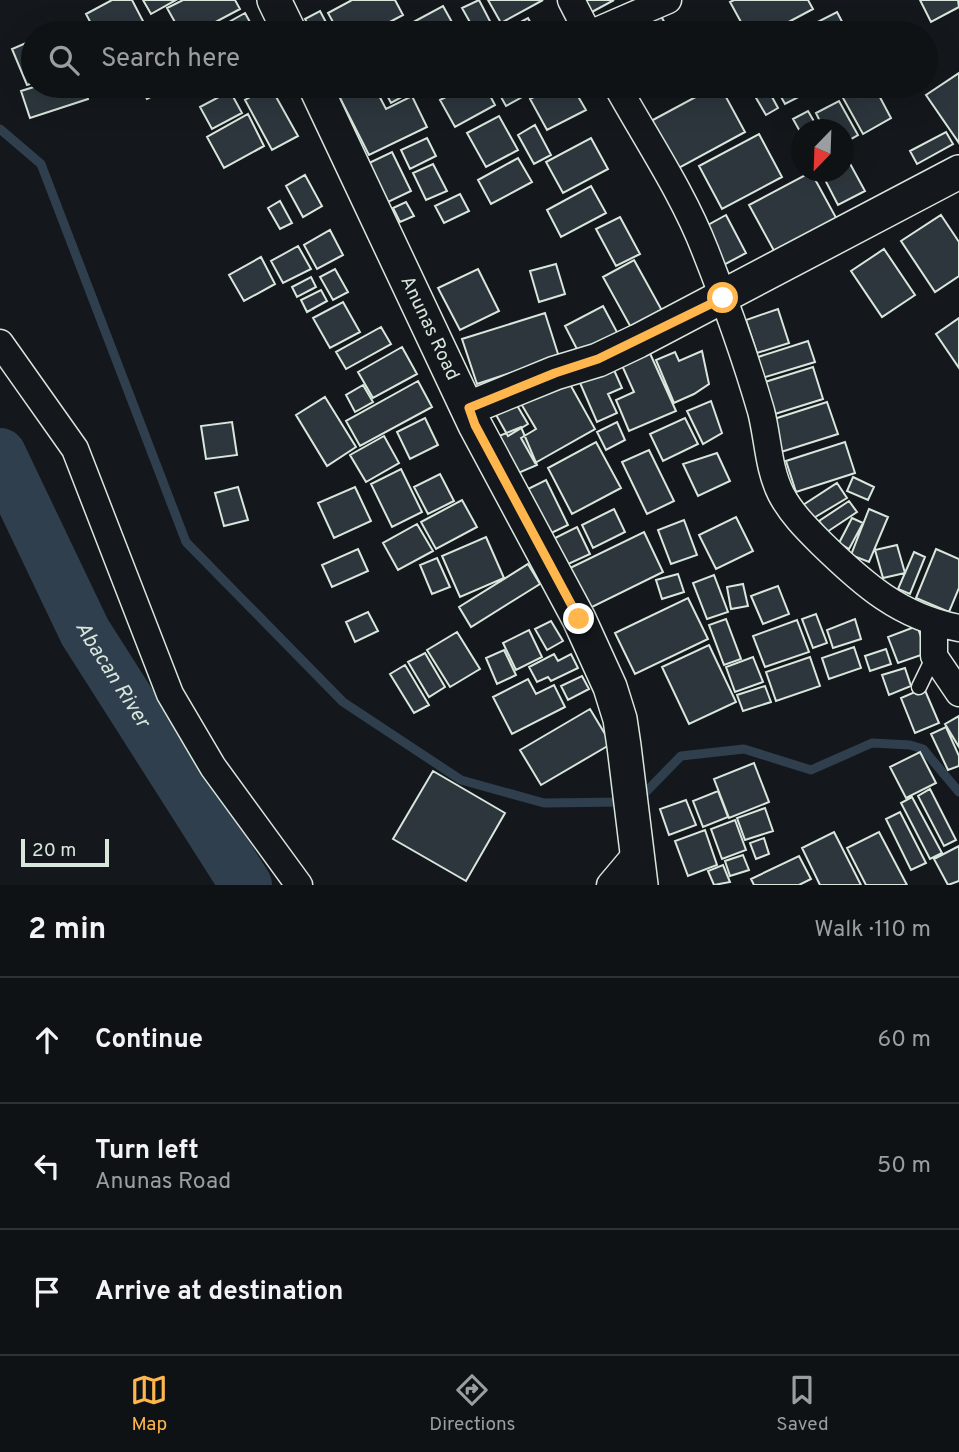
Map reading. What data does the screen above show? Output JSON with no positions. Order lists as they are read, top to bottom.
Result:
{
  "streets": {
    "street": ["Anunas Road"]
  },
  "water": ["Abacan River"],
  "scale_bar": "20 m",
  "north": "bottom left",
  "page": {
    "search": "Search here",
    "scale": "20 m",
    "heading": ["2 min", "Walk · 110 m"],
    "list": [
      ["Continue", "60 m"],
      ["Turn left", "Anunas Road", "50 m"],
      "Arrive at destination"
    ],
    "nav": ["Map", "Directions", "Saved"]
  }
}
